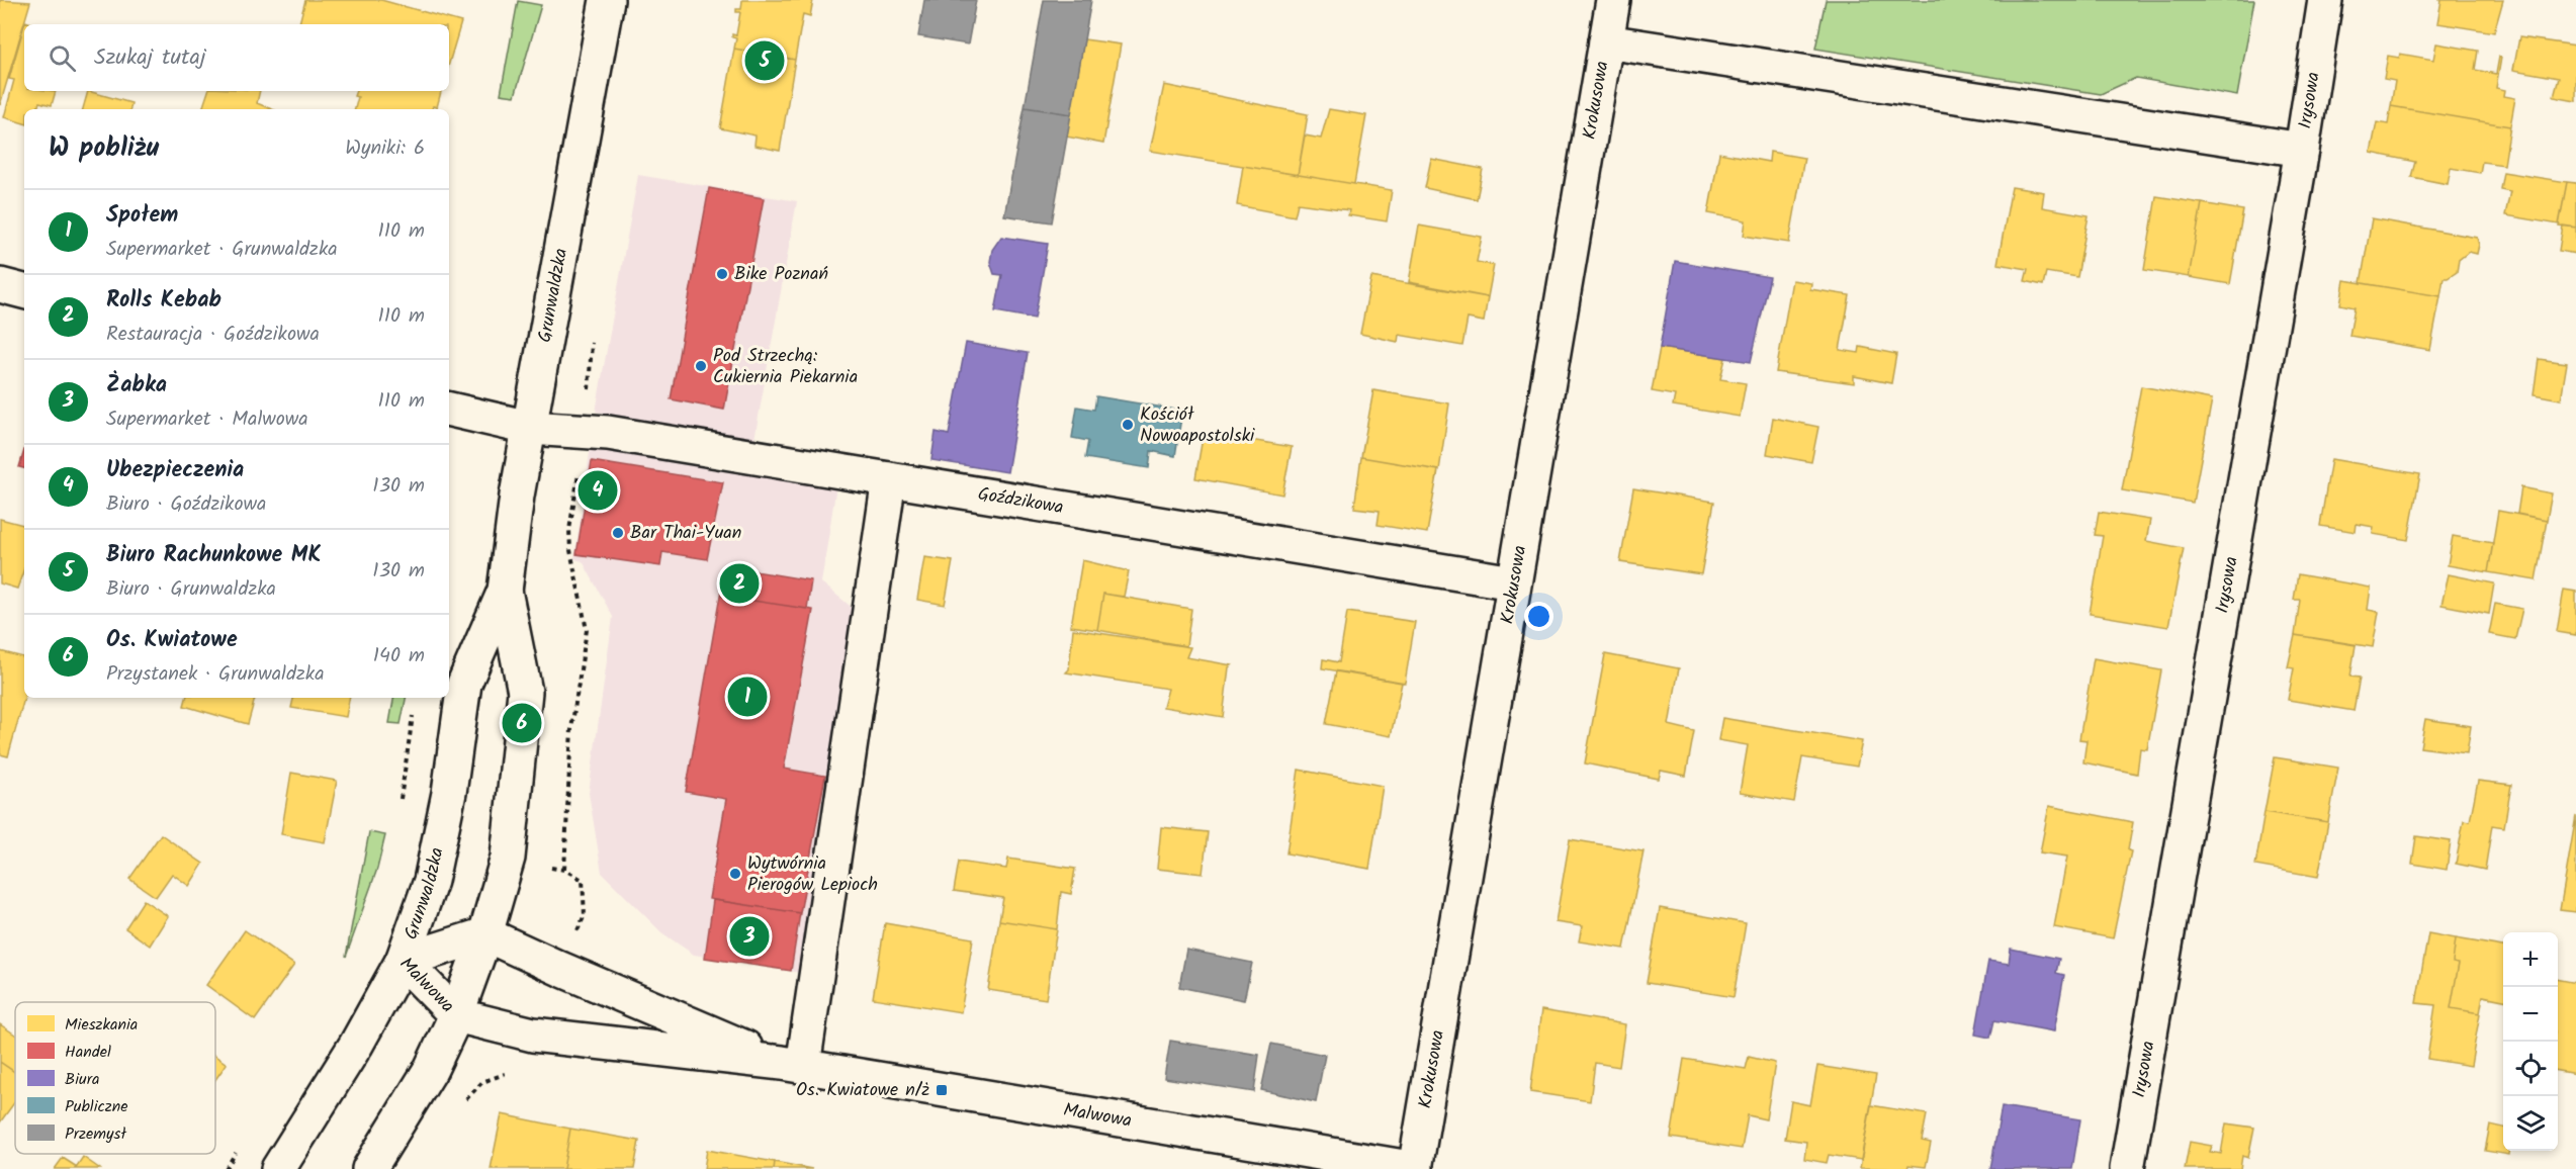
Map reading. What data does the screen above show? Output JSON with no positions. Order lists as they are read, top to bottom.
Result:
{
  "streets": {
    "street": [
      "Krokusowa",
      "Irysowa",
      "Grunwaldzka",
      "Goździkowa",
      "Malwowa"
    ]
  },
  "crossings": [
    ["Krokusowa", "Goździkowa"],
    ["Krokusowa", "Malwowa"],
    ["Grunwaldzka", "Goździkowa"],
    ["Grunwaldzka", "Malwowa"]
  ],
  "places": {
    "other": [
      "Bike Poznań",
      "Pod Strzechą: Cukiernia Piekarnia",
      "Kościół Nowoapostolski",
      "Bar Thai-Yuan",
      "Wytwórnia Pierogów Lepioch"
    ],
    "transit": ["Os. Kwiatowe n/ż"]
  },
  "legend": [
    "Mieszkania",
    "Handel",
    "Biura",
    "Publiczne",
    "Przemysł"
  ],
  "page": {
    "search": "Szukaj tutaj",
    "pins": [
      "5",
      "4",
      "2",
      "1",
      "6",
      "3"
    ],
    "heading": ["W pobliżu", "Wyniki: 6"],
    "list": [
      {
        "mark": "1",
        "name": "Społem",
        "note": "Supermarket · Grunwaldzka",
        "value": "110 m"
      },
      {
        "mark": "2",
        "name": "Rolls Kebab",
        "note": "Restauracja · Goździkowa",
        "value": "110 m"
      },
      {
        "mark": "3",
        "name": "Żabka",
        "note": "Supermarket · Malwowa",
        "value": "110 m"
      },
      {
        "mark": "4",
        "name": "Ubezpieczenia",
        "note": "Biuro · Goździkowa",
        "value": "130 m"
      },
      {
        "mark": "5",
        "name": "Biuro Rachunkowe MK",
        "note": "Biuro · Grunwaldzka",
        "value": "130 m"
      },
      {
        "mark": "6",
        "name": "Os. Kwiatowe",
        "note": "Przystanek · Grunwaldzka",
        "value": "140 m"
      }
    ],
    "map_buttons": ["+", "−"]
  }
}
